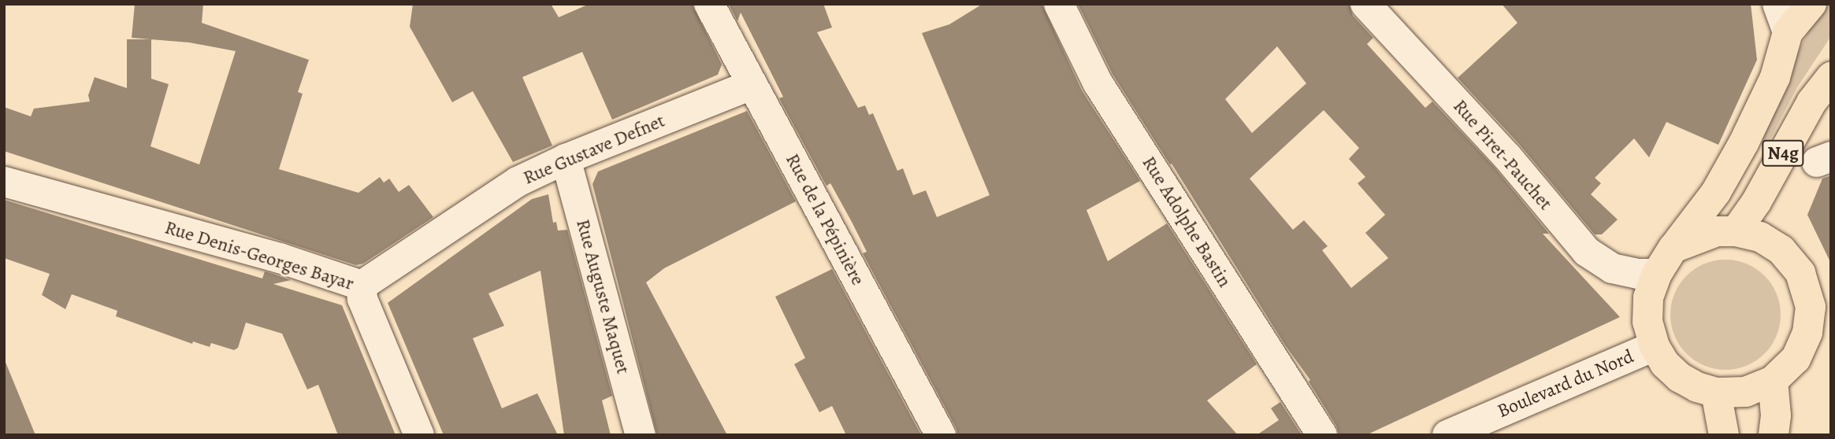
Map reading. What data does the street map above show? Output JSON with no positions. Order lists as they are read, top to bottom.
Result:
{
  "streets": {
    "main road": ["N4g"],
    "street": [
      "Rue Gustave Defnet",
      "Rue Piret-Pauchet",
      "Rue de la Pépinière",
      "Rue Adolphe Bastin",
      "Rue Denis-Georges Bayar",
      "Rue Auguste Maquet",
      "Boulevard du Nord"
    ]
  },
  "crossings": [
    ["Rue Gustave Defnet", "Rue de la Pépinière"],
    ["Rue Gustave Defnet", "Rue Denis-Georges Bayar"],
    ["Rue Gustave Defnet", "Rue Auguste Maquet"],
    ["N4g", "Rue Piret-Pauchet"],
    ["N4g", "Boulevard du Nord"],
    ["Rue Piret-Pauchet", "Boulevard du Nord"]
  ]
}
